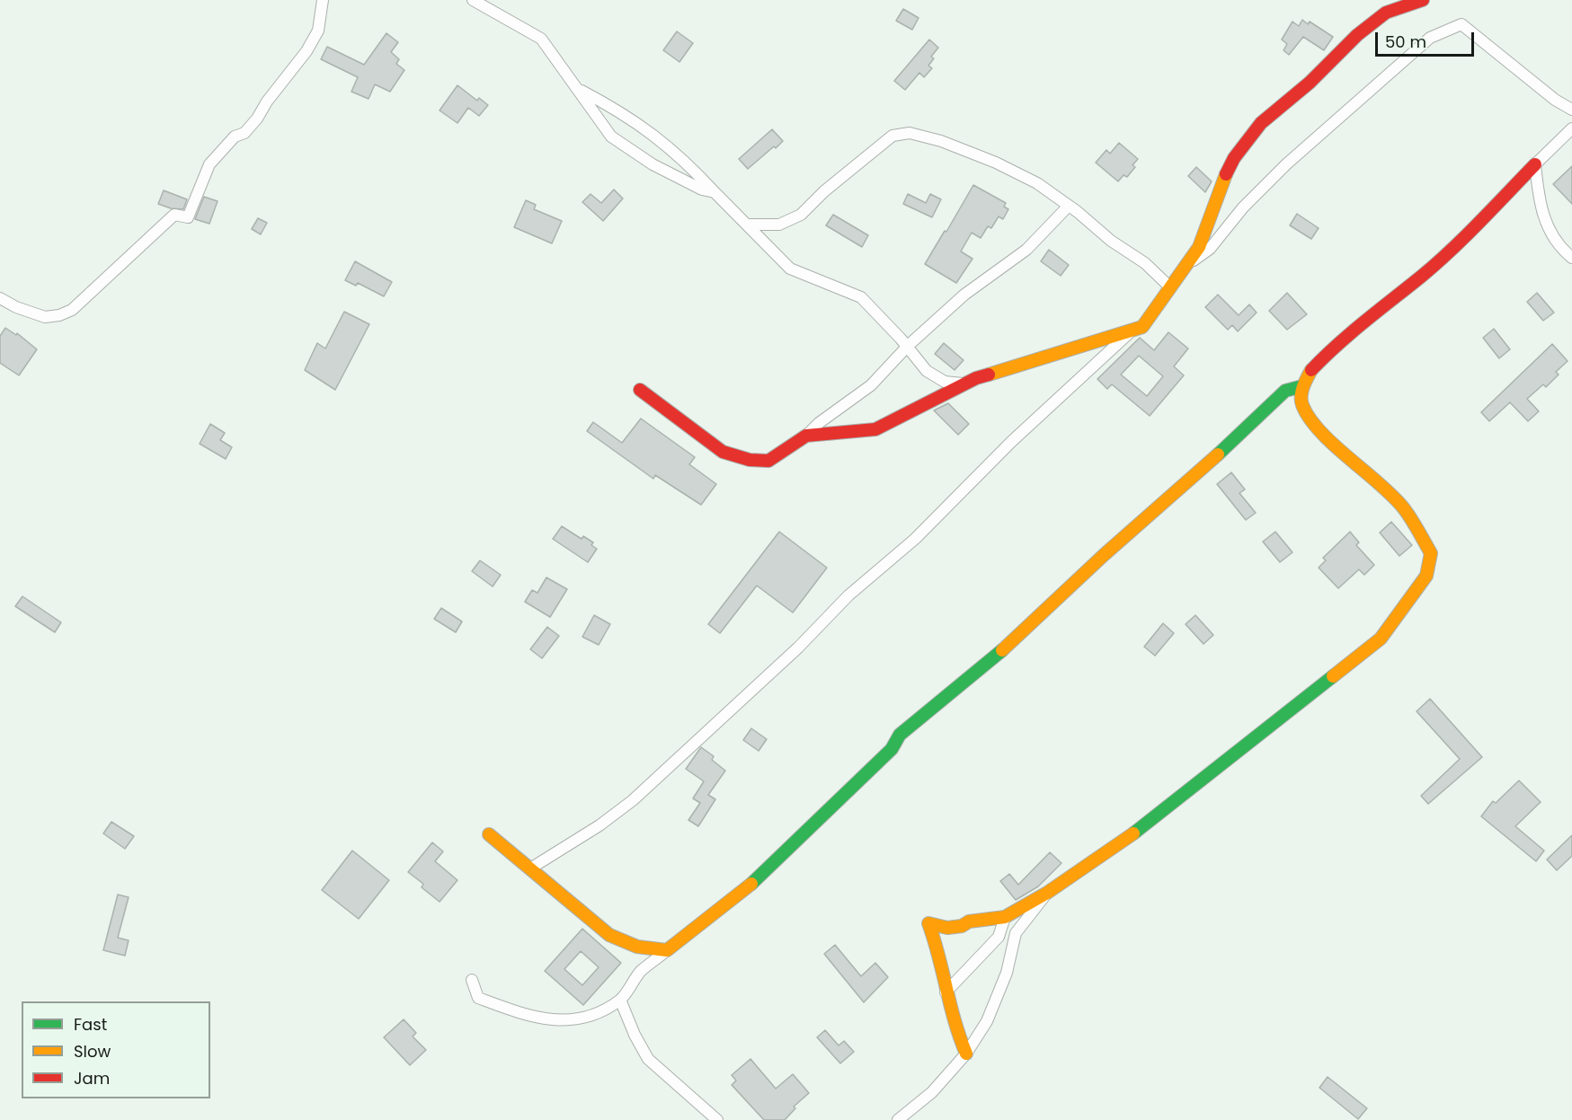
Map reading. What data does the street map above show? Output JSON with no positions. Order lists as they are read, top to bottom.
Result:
{
  "legend": ["Fast", "Slow", "Jam"],
  "scale_bar": "50 m"
}
